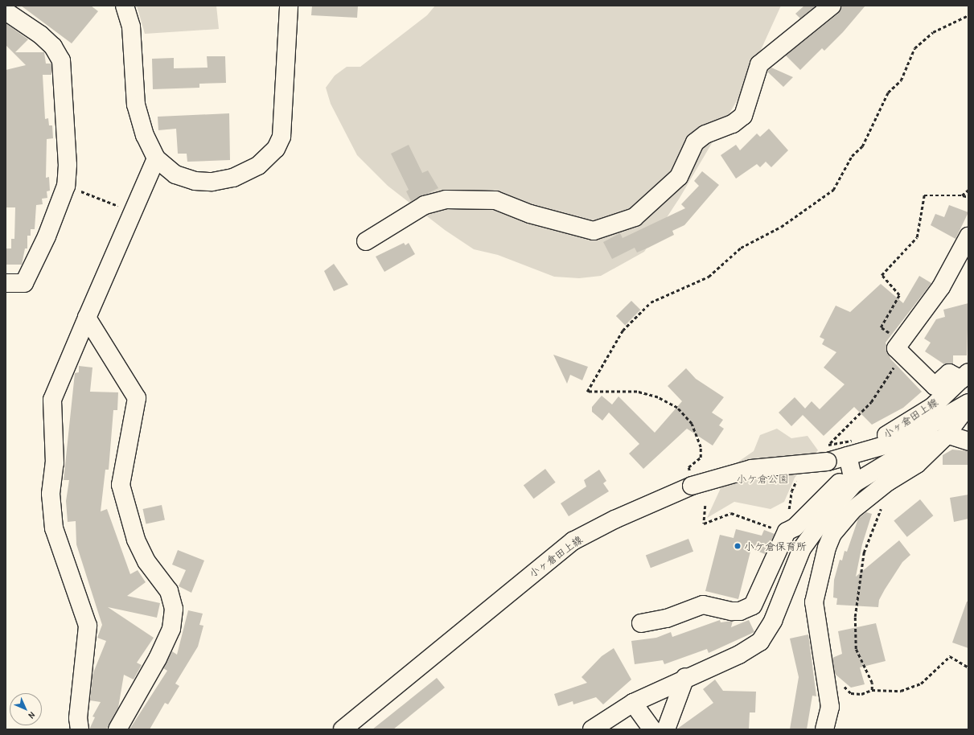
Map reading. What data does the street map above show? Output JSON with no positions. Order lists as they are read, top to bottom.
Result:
{
  "streets": {
    "street": ["小ヶ倉田上線"]
  },
  "parks": ["小ケ倉公園"],
  "places": ["小ケ倉保育所"],
  "north": "bottom right"
}
